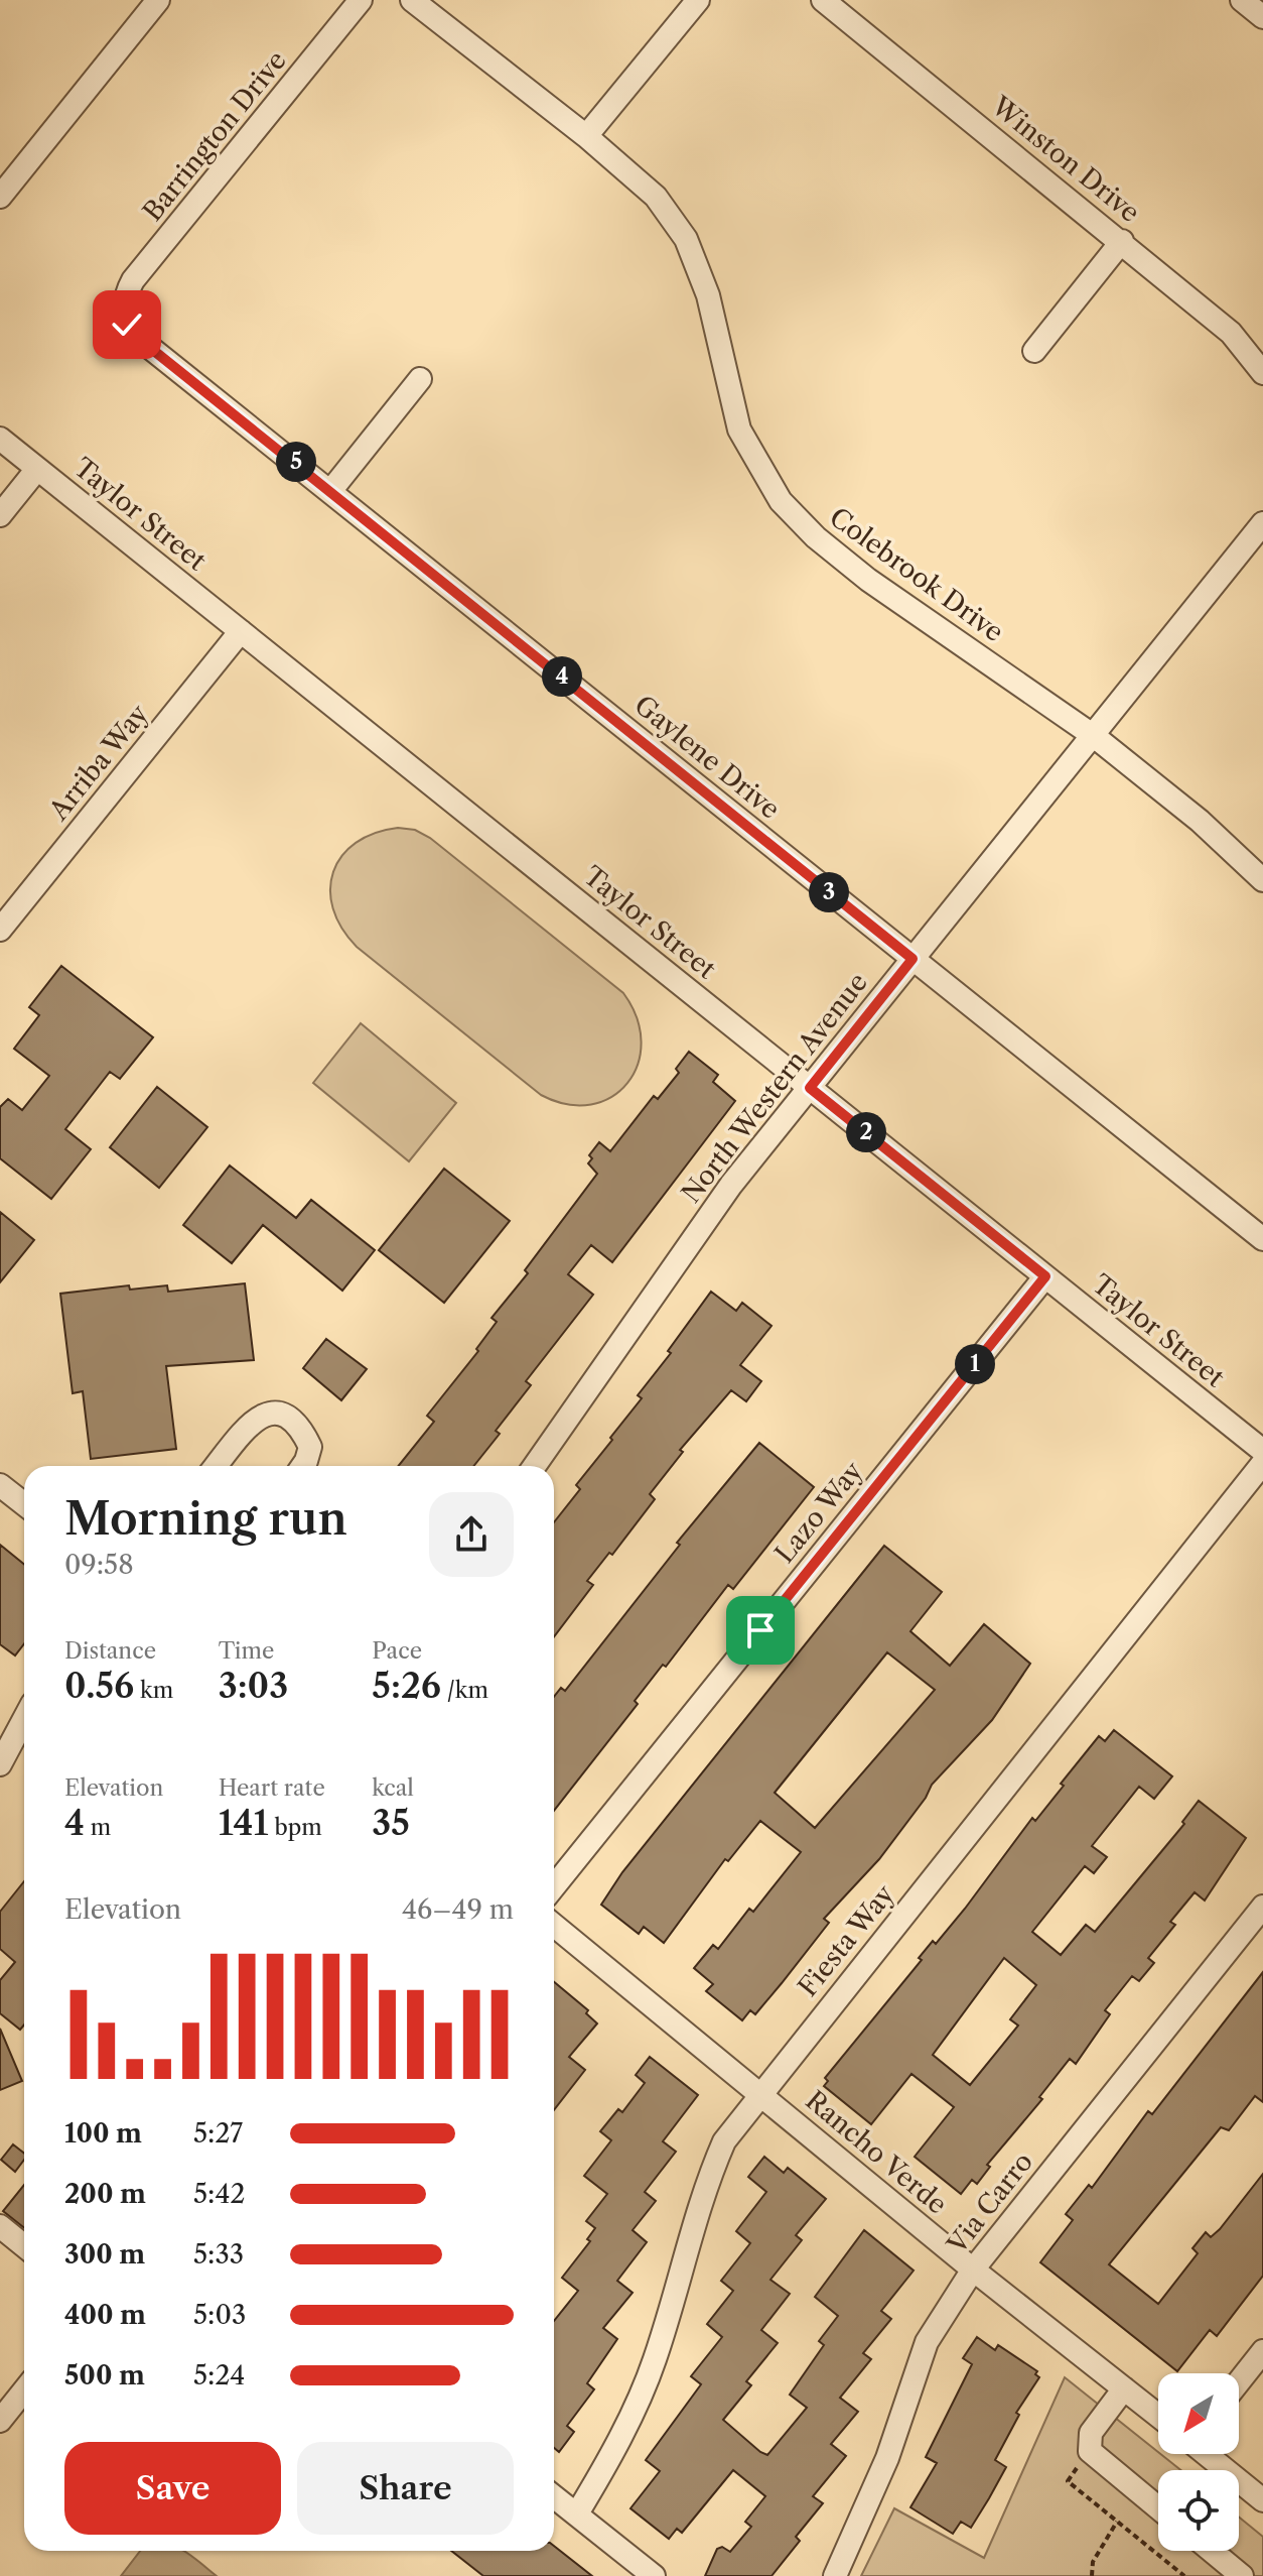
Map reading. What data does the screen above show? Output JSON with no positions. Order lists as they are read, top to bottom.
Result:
{
  "streets": {
    "street": [
      "Barrington Drive",
      "Winston Drive",
      "Taylor Street",
      "Colebrook Drive",
      "Gaylene Drive",
      "Arriba Way",
      "North Western Avenue",
      "Lazo Way",
      "Fiesta Way",
      "Rancho Verde",
      "Via Carro"
    ]
  },
  "crossings": [
    ["Barrington Drive", "Gaylene Drive"],
    ["Taylor Street", "Arriba Way"],
    ["Taylor Street", "North Western Avenue"],
    ["Taylor Street", "Lazo Way"],
    ["Colebrook Drive", "North Western Avenue"],
    ["Gaylene Drive", "North Western Avenue"],
    ["Fiesta Way", "Rancho Verde"],
    ["Rancho Verde", "Via Carro"]
  ],
  "north": "bottom left",
  "page": {
    "pins": [
      "5",
      "4",
      "3",
      "2",
      "1"
    ],
    "heading": ["Morning run", "09:58"],
    "stats": [
      ["Distance", "0.56 km"],
      ["Time", "3:03"],
      ["Pace", "5:26 /km"],
      ["Elevation", "4 m"],
      ["Heart rate", "141 bpm"],
      ["kcal", "35"]
    ],
    "chart": ["Elevation", "46–49 m"],
    "list": [
      {
        "name": "100 m",
        "note": "5:27"
      },
      {
        "name": "200 m",
        "note": "5:42"
      },
      {
        "name": "300 m",
        "note": "5:33"
      },
      {
        "name": "400 m",
        "note": "5:03"
      },
      {
        "name": "500 m",
        "note": "5:24"
      }
    ],
    "buttons": ["Save", "Share"]
  }
}
